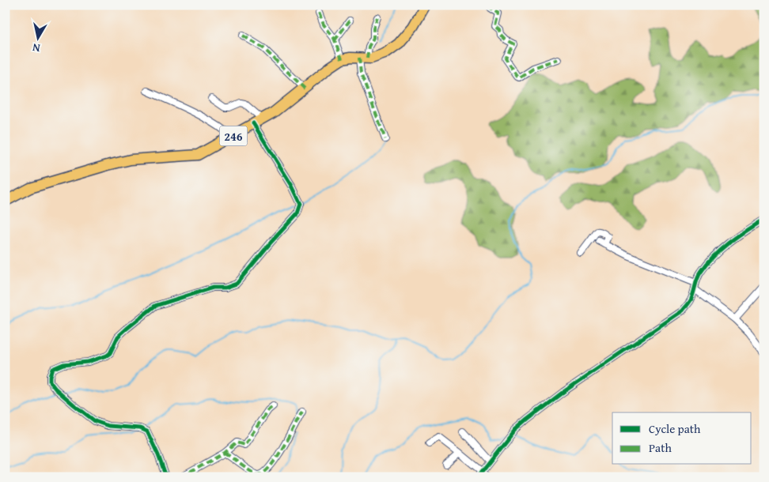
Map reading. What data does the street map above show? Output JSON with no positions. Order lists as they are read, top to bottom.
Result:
{
  "streets": {
    "main road": ["246"]
  },
  "legend": ["Cycle path", "Path"],
  "north": "bottom"
}
